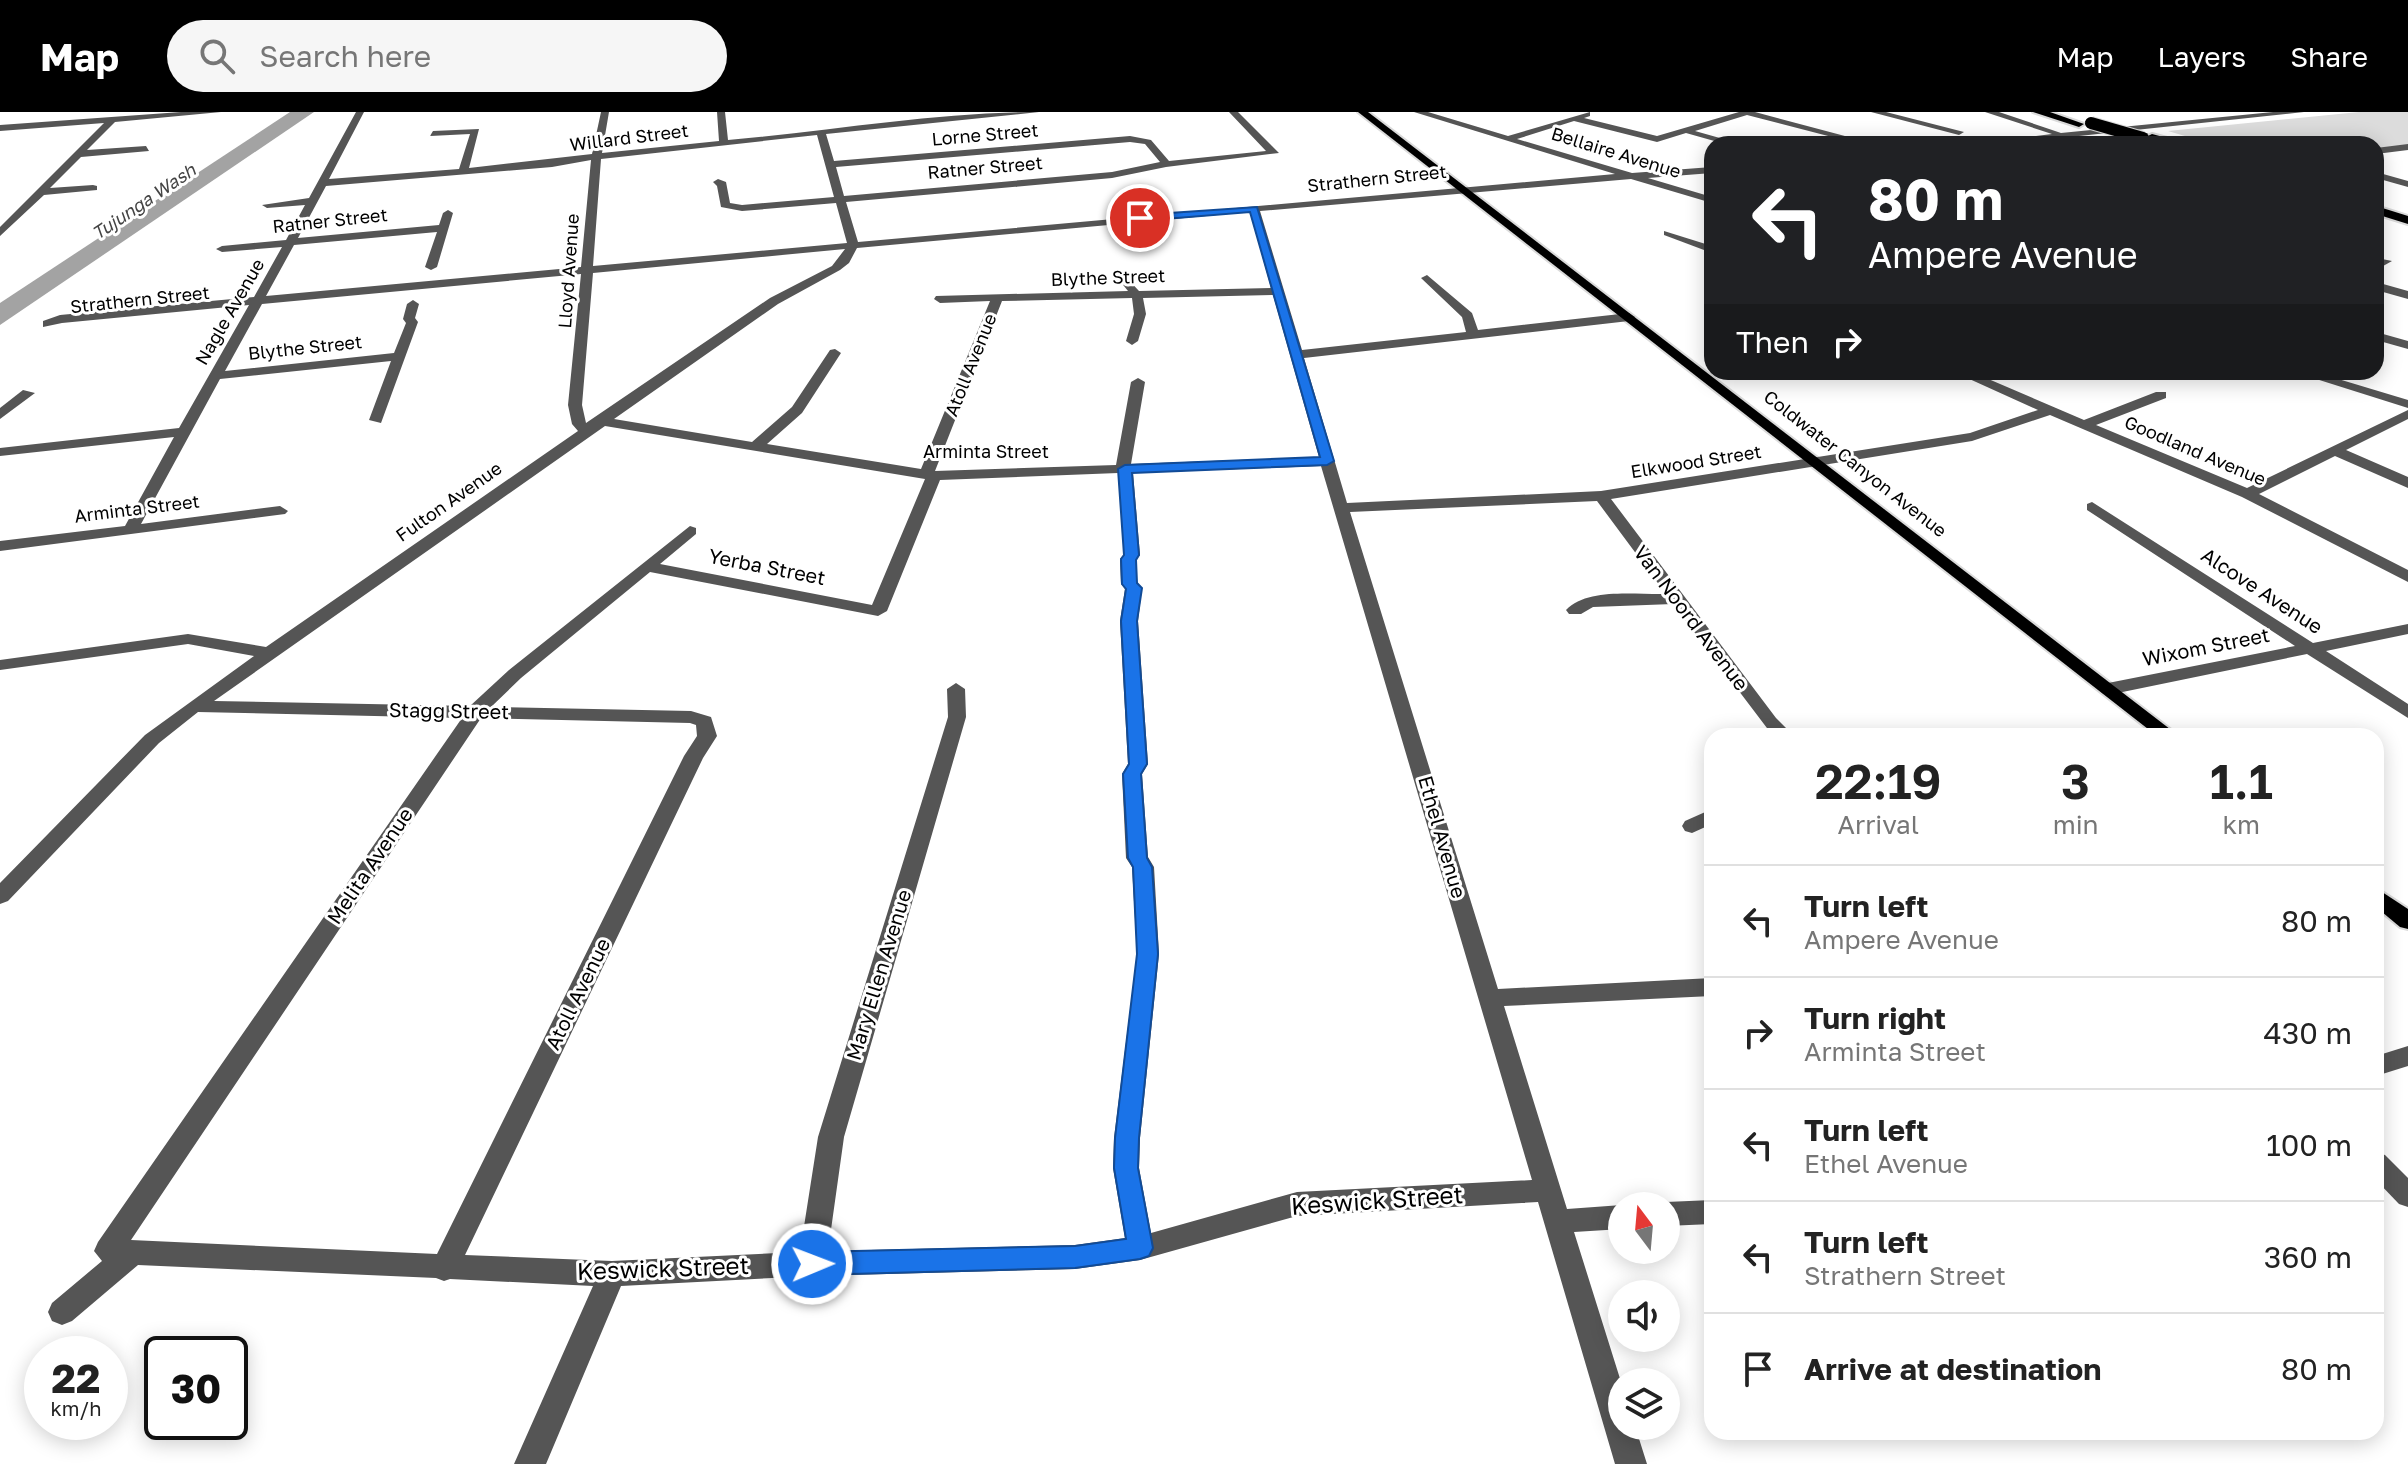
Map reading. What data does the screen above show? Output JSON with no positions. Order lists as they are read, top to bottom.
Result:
{
  "streets": {
    "main road": ["Coldwater Canyon Avenue"],
    "street": [
      "Lorne Street",
      "Willard Street",
      "Bellaire Avenue",
      "Ratner Street",
      "Strathern Street",
      "Lloyd Avenue",
      "Blythe Street",
      "Nagle Avenue",
      "Atoll Avenue",
      "Goodland Avenue",
      "Arminta Street",
      "Elkwood Street",
      "Fulton Avenue",
      "Yerba Street",
      "Alcove Avenue",
      "Van Noord Avenue",
      "Wixom Street",
      "Stagg Street",
      "Ethel Avenue",
      "Melita Avenue",
      "Mary Ellen Avenue",
      "Keswick Street"
    ]
  },
  "crossings": [
    ["Lorne Street", "Ratner Street"],
    ["Willard Street", "Lloyd Avenue"],
    ["Willard Street", "Nagle Avenue"],
    ["Bellaire Avenue", "Strathern Street"],
    ["Ratner Street", "Nagle Avenue"],
    ["Strathern Street", "Lloyd Avenue"],
    ["Strathern Street", "Nagle Avenue"],
    ["Strathern Street", "Coldwater Canyon Avenue"],
    ["Strathern Street", "Fulton Avenue"],
    ["Strathern Street", "Ethel Avenue"],
    ["Lloyd Avenue", "Fulton Avenue"],
    ["Blythe Street", "Nagle Avenue"],
    ["Blythe Street", "Atoll Avenue"],
    ["Blythe Street", "Ethel Avenue"],
    ["Nagle Avenue", "Arminta Street"],
    ["Atoll Avenue", "Arminta Street"],
    ["Atoll Avenue", "Yerba Street"],
    ["Atoll Avenue", "Stagg Street"],
    ["Atoll Avenue", "Keswick Street"],
    ["Goodland Avenue", "Elkwood Street"],
    ["Arminta Street", "Fulton Avenue"],
    ["Arminta Street", "Ethel Avenue"],
    ["Elkwood Street", "Coldwater Canyon Avenue"],
    ["Elkwood Street", "Van Noord Avenue"],
    ["Elkwood Street", "Ethel Avenue"],
    ["Coldwater Canyon Avenue", "Wixom Street"],
    ["Fulton Avenue", "Stagg Street"],
    ["Yerba Street", "Melita Avenue"],
    ["Alcove Avenue", "Wixom Street"],
    ["Stagg Street", "Melita Avenue"],
    ["Ethel Avenue", "Keswick Street"],
    ["Melita Avenue", "Keswick Street"],
    ["Mary Ellen Avenue", "Keswick Street"]
  ],
  "water": ["Tujunga Wash"],
  "north": "top",
  "page": {
    "header": "Map",
    "search": "Search here",
    "nav": ["Map", "Layers", "Share"],
    "turn": ["80 m", "Ampere Avenue"],
    "then": "Then",
    "eta": [
      "22:19",
      "Arrival",
      "3",
      "min",
      "1.1",
      "km"
    ],
    "list": [
      {
        "name": "Turn left",
        "note": "Ampere Avenue",
        "value": "80 m"
      },
      {
        "name": "Turn right",
        "note": "Arminta Street",
        "value": "430 m"
      },
      {
        "name": "Turn left",
        "note": "Ethel Avenue",
        "value": "100 m"
      },
      {
        "name": "Turn left",
        "note": "Strathern Street",
        "value": "360 m"
      },
      {
        "name": "Arrive at destination",
        "value": "80 m"
      }
    ],
    "speed": "22 km/h",
    "limit": "30"
  }
}
